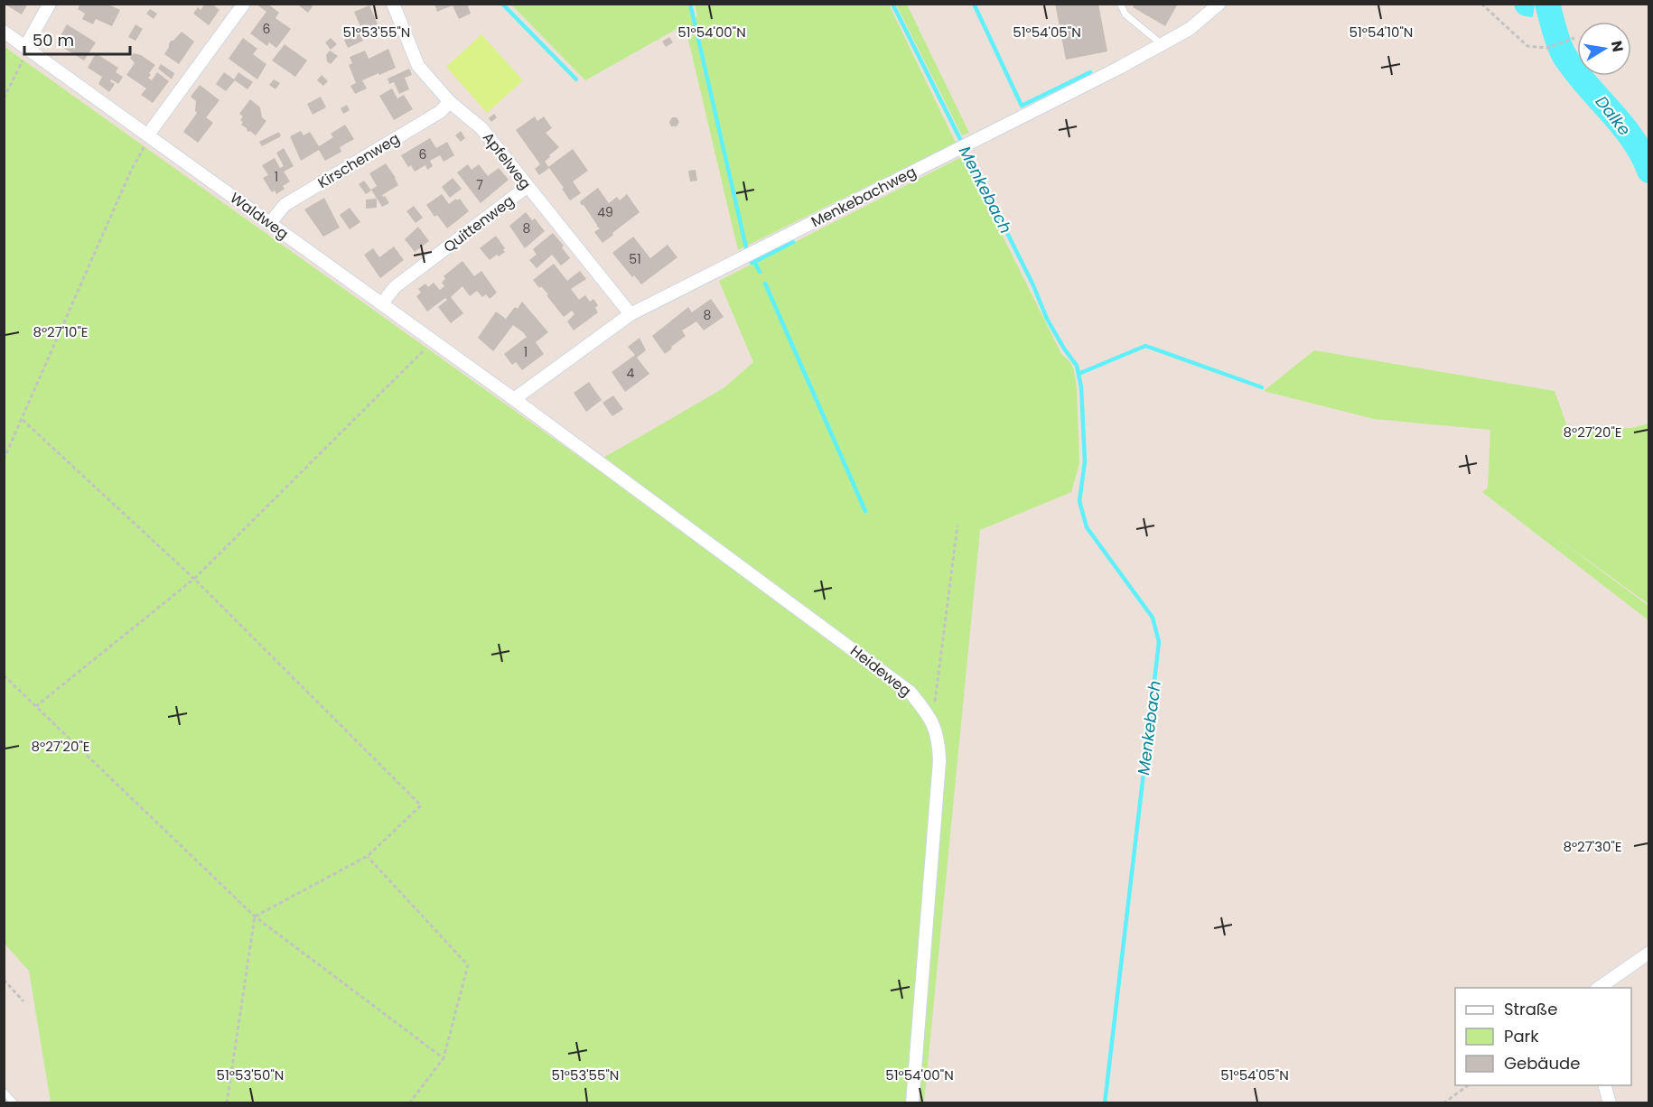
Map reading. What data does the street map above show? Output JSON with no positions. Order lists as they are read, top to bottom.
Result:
{
  "streets": {
    "street": [
      "Kirschenweg",
      "Apfelweg",
      "Menkebachweg",
      "Waldweg",
      "Quittenweg",
      "Heideweg"
    ]
  },
  "crossings": [
    ["Kirschenweg", "Apfelweg"],
    ["Kirschenweg", "Waldweg"],
    ["Apfelweg", "Menkebachweg"],
    ["Apfelweg", "Quittenweg"],
    ["Menkebachweg", "Waldweg"],
    ["Menkebachweg", "Heideweg"],
    ["Waldweg", "Quittenweg"],
    ["Waldweg", "Heideweg"]
  ],
  "water": ["Dalke", "Menkebach"],
  "house_numbers": [
    "6",
    "6",
    "1",
    "7",
    "49",
    "8",
    "51",
    "8",
    "1",
    "4"
  ],
  "legend": ["Straße", "Park", "Gebäude"],
  "scale_bar": "50 m",
  "north": "right",
  "coordinates": [
    "51°53'55\"N",
    "51°54'00\"N",
    "51°54'05\"N",
    "51°54'10\"N",
    "8°27'10\"E",
    "8°27'20\"E",
    "8°27'30\"E",
    "51°53'50\"N"
  ]
}
